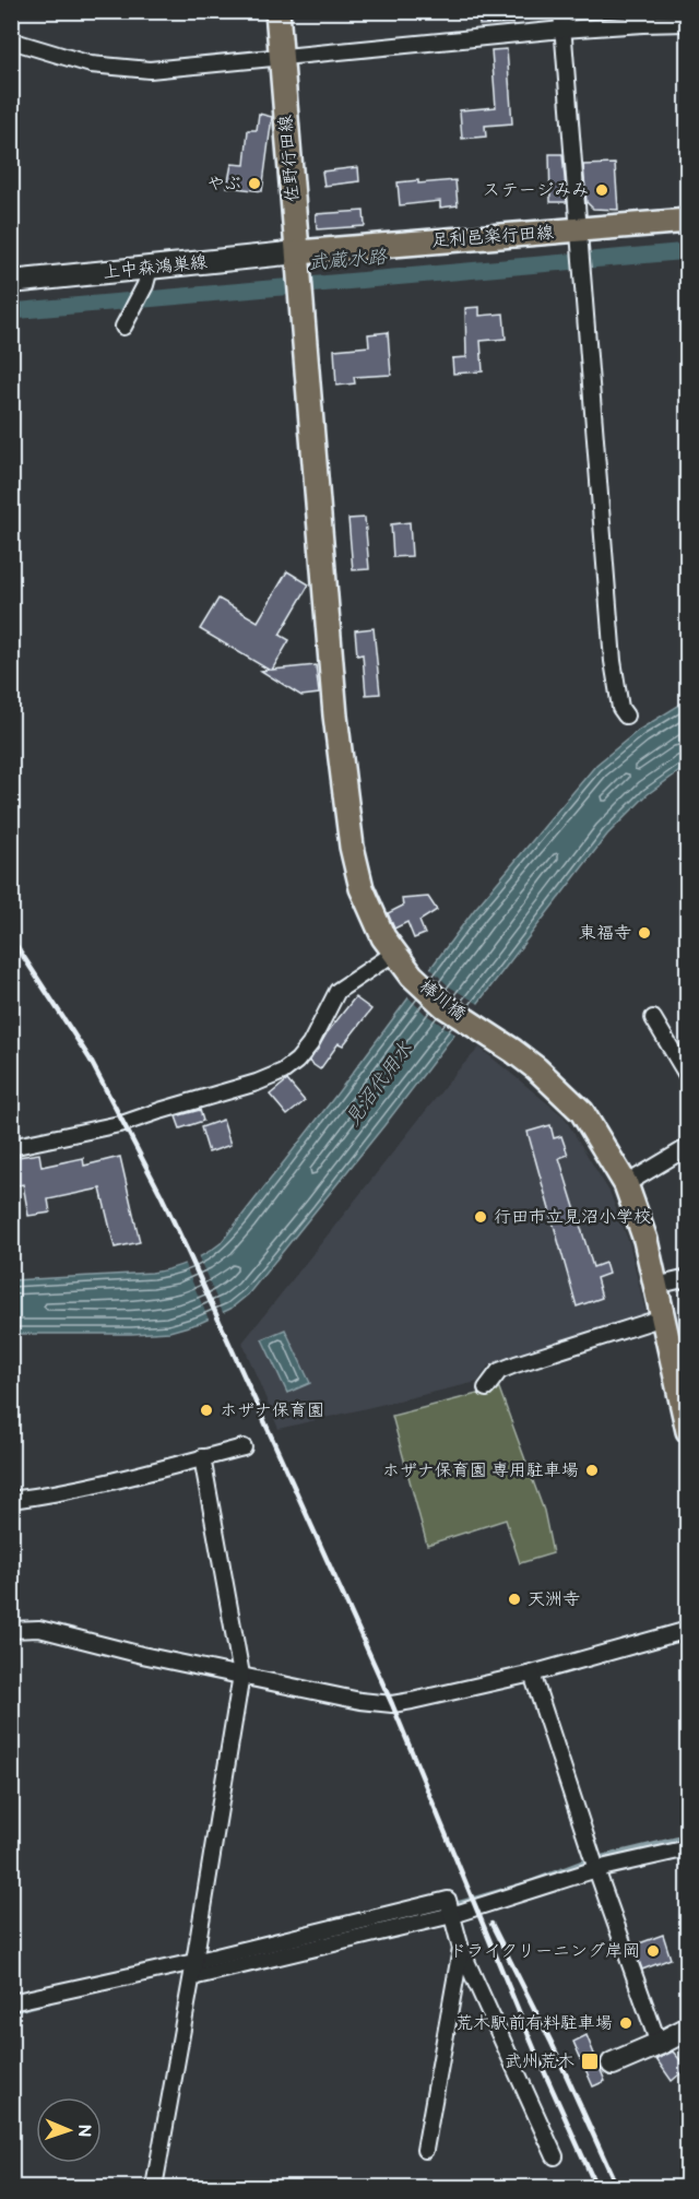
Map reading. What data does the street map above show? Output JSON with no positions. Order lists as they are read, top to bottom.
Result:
{
  "streets": {
    "main road": [
      "佐野行田線",
      "足利邑楽行田線",
      "上中森鴻巣線",
      "棒川橋"
    ]
  },
  "crossings": [
    ["佐野行田線", "足利邑楽行田線"],
    ["佐野行田線", "上中森鴻巣線"],
    ["佐野行田線", "棒川橋"],
    ["足利邑楽行田線", "上中森鴻巣線"]
  ],
  "water": ["武蔵水路", "見沼代用水"],
  "places": {
    "other": [
      "やぶ",
      "ステージみみ",
      "東福寺",
      "行田市立見沼小学校",
      "ホザナ保育園",
      "ホザナ保育園 専用駐車場",
      "天洲寺",
      "ドライクリーニング岸岡",
      "荒木駅前有料駐車場"
    ],
    "transit": ["武州荒木"]
  },
  "north": "right"
}
